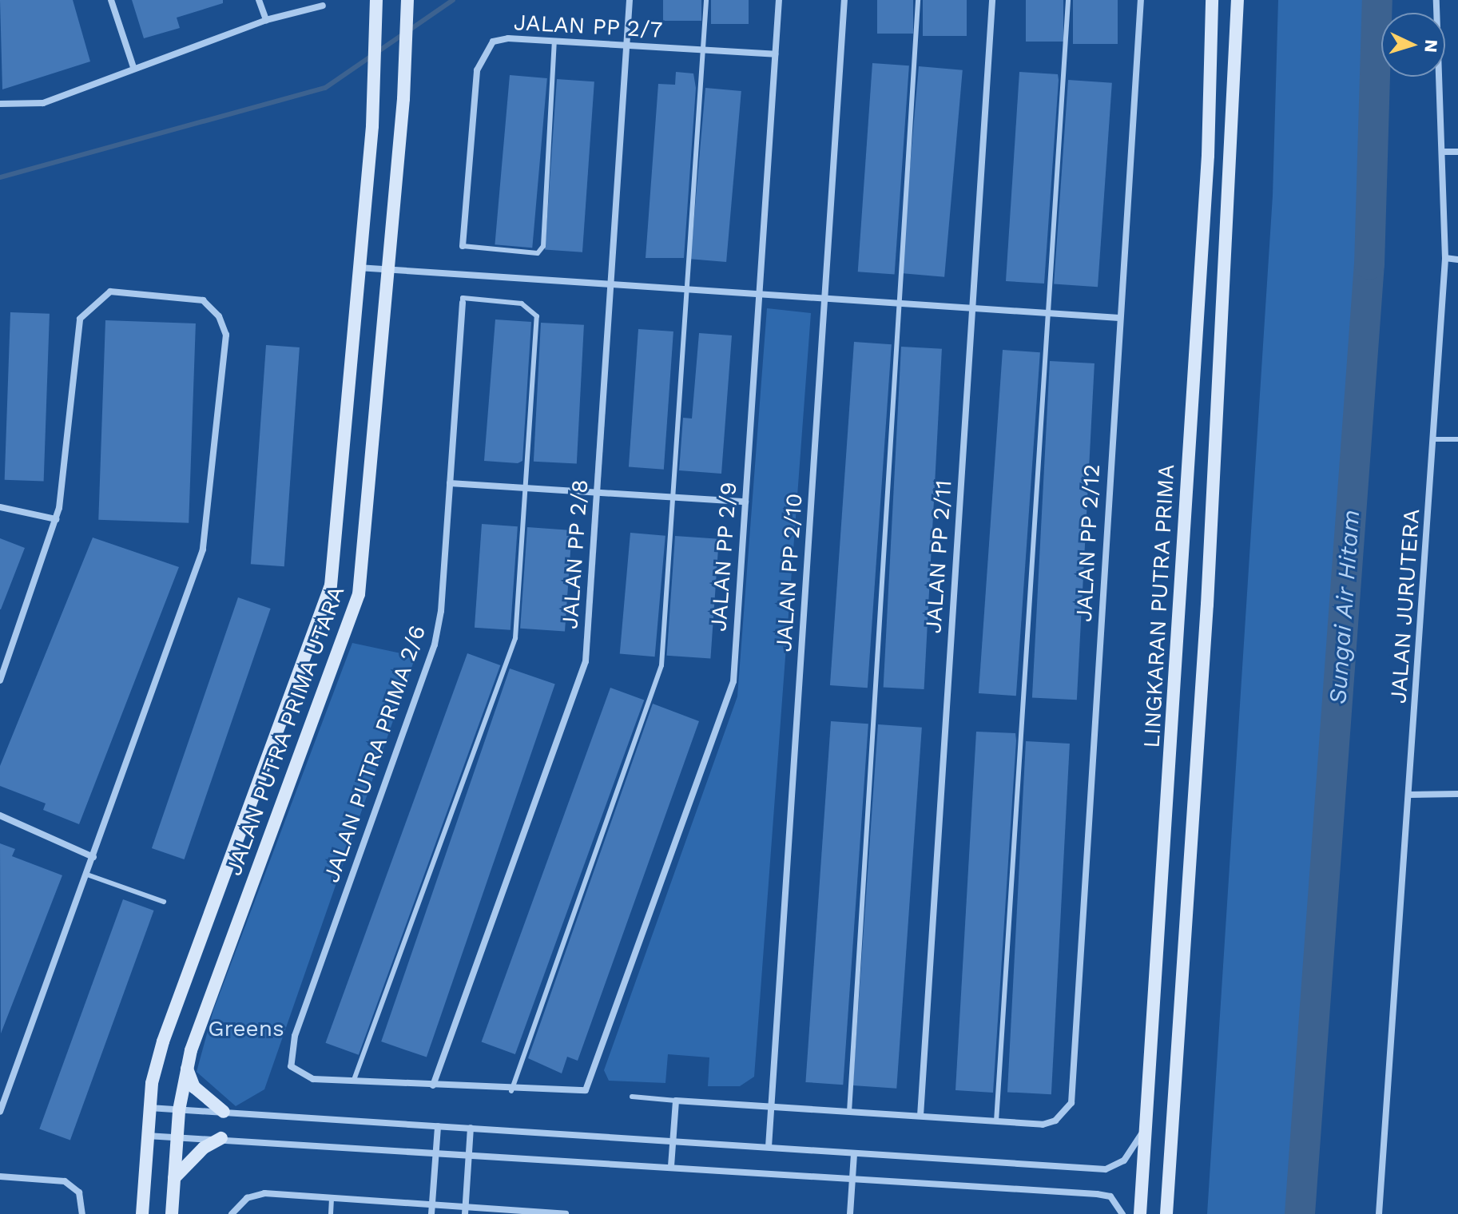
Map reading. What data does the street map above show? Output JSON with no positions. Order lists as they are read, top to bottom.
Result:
{
  "streets": {
    "main road": ["LINGKARAN PUTRA PRIMA", "JALAN PUTRA PRIMA UTARA"],
    "street": [
      "JALAN PP 2/7",
      "JALAN PP 2/12",
      "JALAN PP 2/8",
      "JALAN PP 2/9",
      "JALAN PP 2/11",
      "JALAN PP 2/10",
      "JALAN JURUTERA",
      "JALAN PUTRA PRIMA 2/6"
    ]
  },
  "crossings": [
    ["JALAN PP 2/7", "JALAN PP 2/8"],
    ["JALAN PP 2/7", "JALAN PP 2/9"]
  ],
  "water": ["Sungai Air Hitam"],
  "parks": ["Greens"],
  "north": "right"
}
